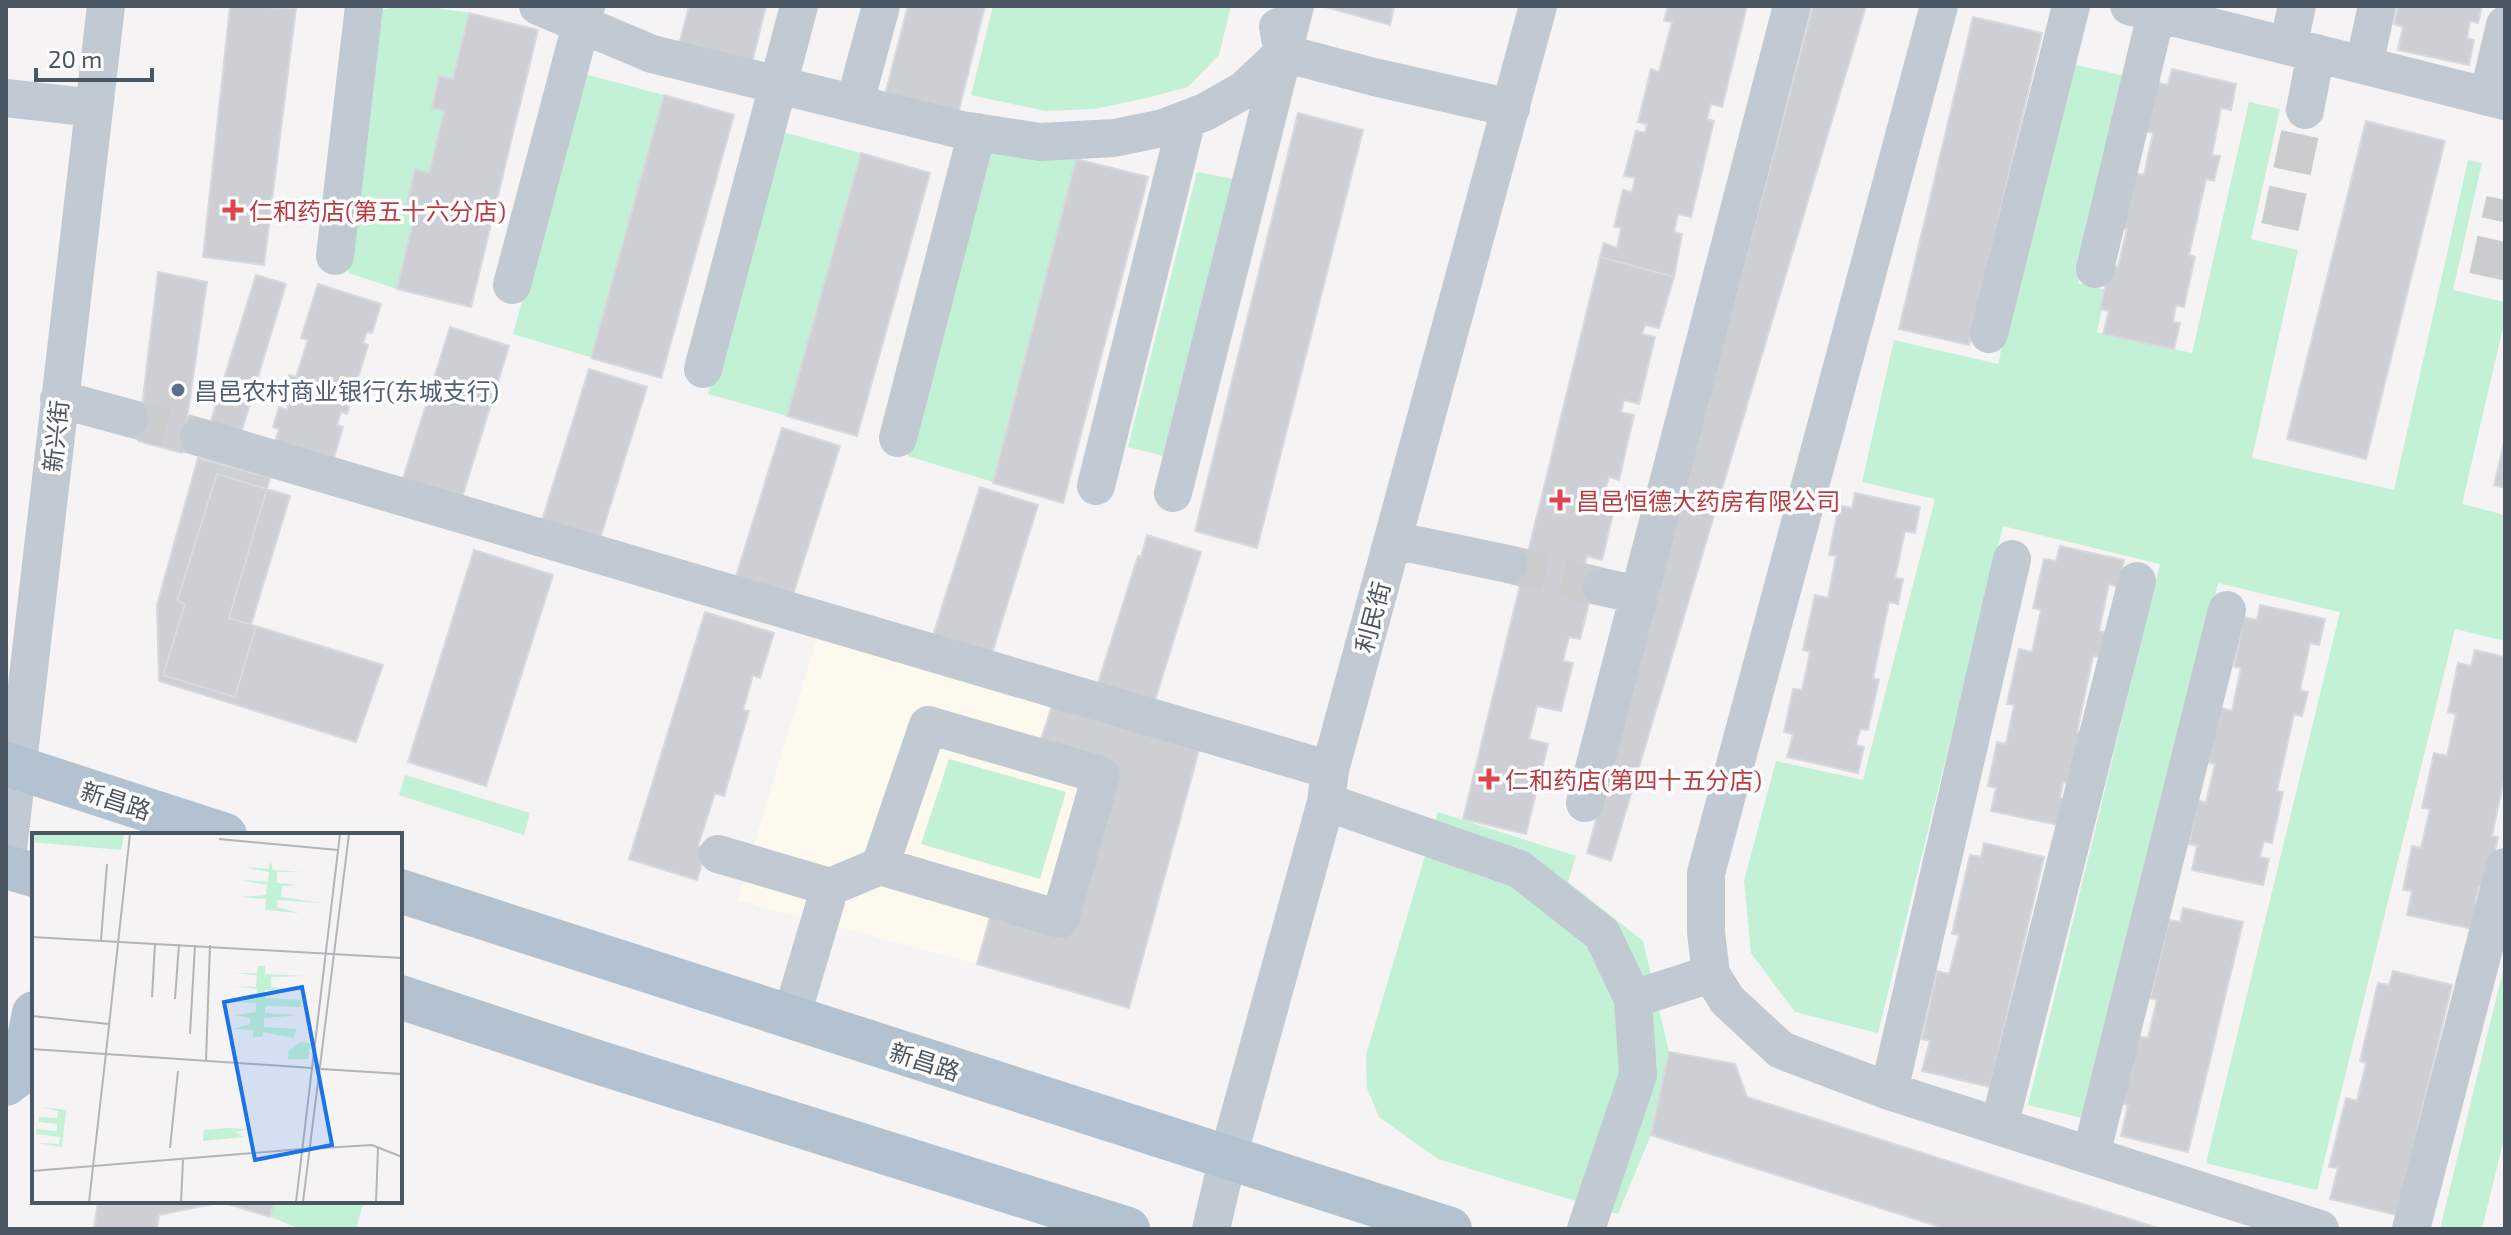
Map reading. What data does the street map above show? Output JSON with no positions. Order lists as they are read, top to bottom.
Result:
{
  "streets": {
    "main road": ["新昌路"],
    "street": ["新兴街", "利民街"]
  },
  "crossings": [
    ["新兴街", "新昌路"],
    ["利民街", "新昌路"]
  ],
  "places": {
    "health": ["仁和药店(第五十六分店)", "昌邑恒德大药房有限公司", "仁和药店(第四十五分店)"],
    "other": ["昌邑农村商业银行(东城支行)"]
  },
  "scale_bar": "20 m"
}
